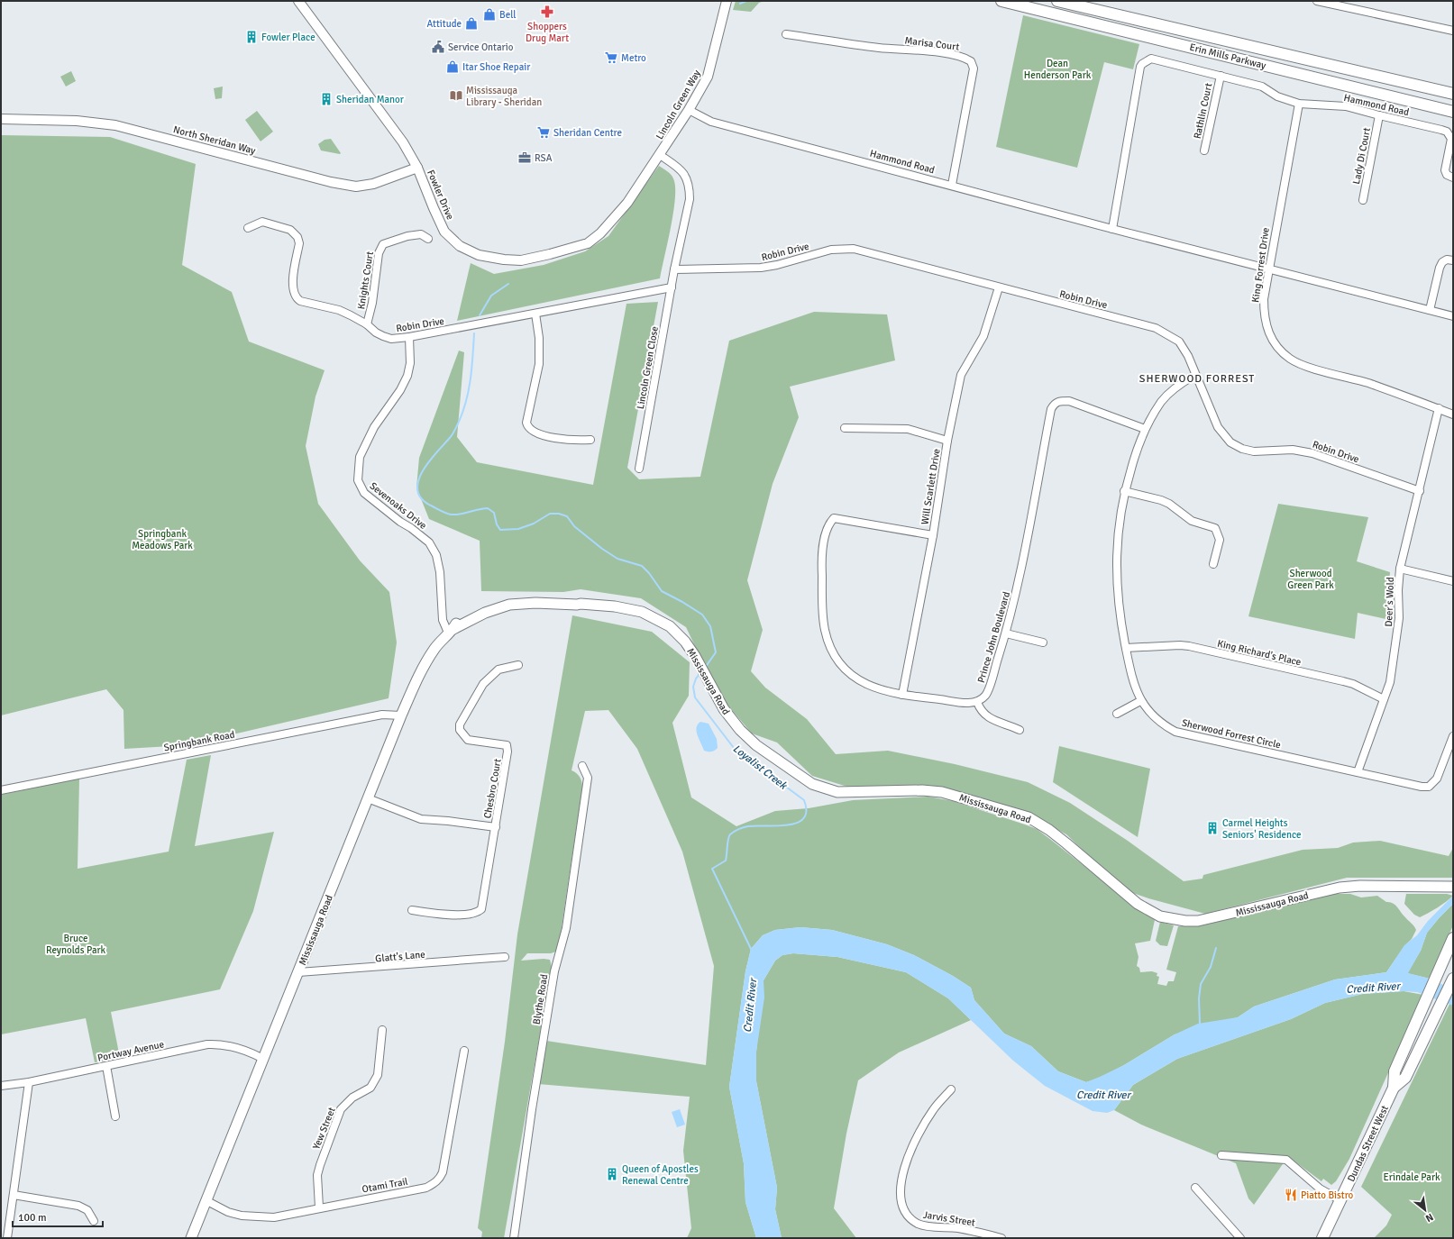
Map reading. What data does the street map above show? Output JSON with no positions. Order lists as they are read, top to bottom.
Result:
{
  "streets": {
    "main road": ["Erin Mills Parkway", "Mississauga Road", "Dundas Street West"],
    "street": [
      "Marisa Court",
      "Lincoln Green Way",
      "Hammond Road",
      "Rathlin Court",
      "North Sheridan Way",
      "Lady Di Court",
      "Fowler Drive",
      "Robin Drive",
      "King Forrest Drive",
      "Knights Court",
      "Lincoln Green Close",
      "Will Scarlett Drive",
      "Sevenoaks Drive",
      "Deer's Wold",
      "Prince John Boulevard",
      "King Richard's Place",
      "Sherwood Forrest Circle",
      "Springbank Road",
      "Chesbro Court",
      "Glatt's Lane",
      "Blythe Road",
      "Portway Avenue",
      "Yew Street",
      "Otami Trail",
      "Jarvis Street"
    ]
  },
  "crossings": [
    ["Marisa Court", "Hammond Road"],
    ["Lincoln Green Way", "Hammond Road"],
    ["Lincoln Green Way", "Fowler Drive"],
    ["Lincoln Green Way", "Robin Drive"],
    ["Lincoln Green Way", "Lincoln Green Close"],
    ["Hammond Road", "Rathlin Court"],
    ["Hammond Road", "Lady Di Court"],
    ["Hammond Road", "King Forrest Drive"],
    ["North Sheridan Way", "Fowler Drive"],
    ["Robin Drive", "Knights Court"],
    ["Robin Drive", "Lincoln Green Close"],
    ["Robin Drive", "Will Scarlett Drive"],
    ["Robin Drive", "Sevenoaks Drive"],
    ["Robin Drive", "Deer's Wold"],
    ["Robin Drive", "Sherwood Forrest Circle"],
    ["King Forrest Drive", "Deer's Wold"],
    ["Sevenoaks Drive", "Mississauga Road"],
    ["Deer's Wold", "King Richard's Place"],
    ["Deer's Wold", "Sherwood Forrest Circle"],
    ["Prince John Boulevard", "Sherwood Forrest Circle"],
    ["King Richard's Place", "Sherwood Forrest Circle"],
    ["Mississauga Road", "Springbank Road"],
    ["Mississauga Road", "Glatt's Lane"],
    ["Mississauga Road", "Portway Avenue"],
    ["Mississauga Road", "Otami Trail"],
    ["Yew Street", "Otami Trail"]
  ],
  "districts": ["SHERWOOD FORREST"],
  "water": ["Loyalist Creek", "Credit River"],
  "parks": [
    "Dean Henderson Park",
    "Springbank Meadows Park",
    "Sherwood Green Park",
    "Bruce Reynolds Park",
    "Erindale Park"
  ],
  "places": {
    "pharmacy": ["Shoppers Drug Mart"],
    "shop": ["Bell", "Attitude", "Itar Shoe Repair"],
    "building": [
      "Fowler Place",
      "Sheridan Manor",
      "Carmel Heights Seniors' Residence",
      "Queen of Apostles Renewal Centre"
    ],
    "public building": ["Service Ontario"],
    "supermarket": ["Metro", "Sheridan Centre"],
    "library": ["Mississauga Library - Sheridan"],
    "office": ["RSA"],
    "restaurant": ["Piatto Bistro"]
  },
  "scale_bar": "100 m",
  "north": "bottom right"
}
